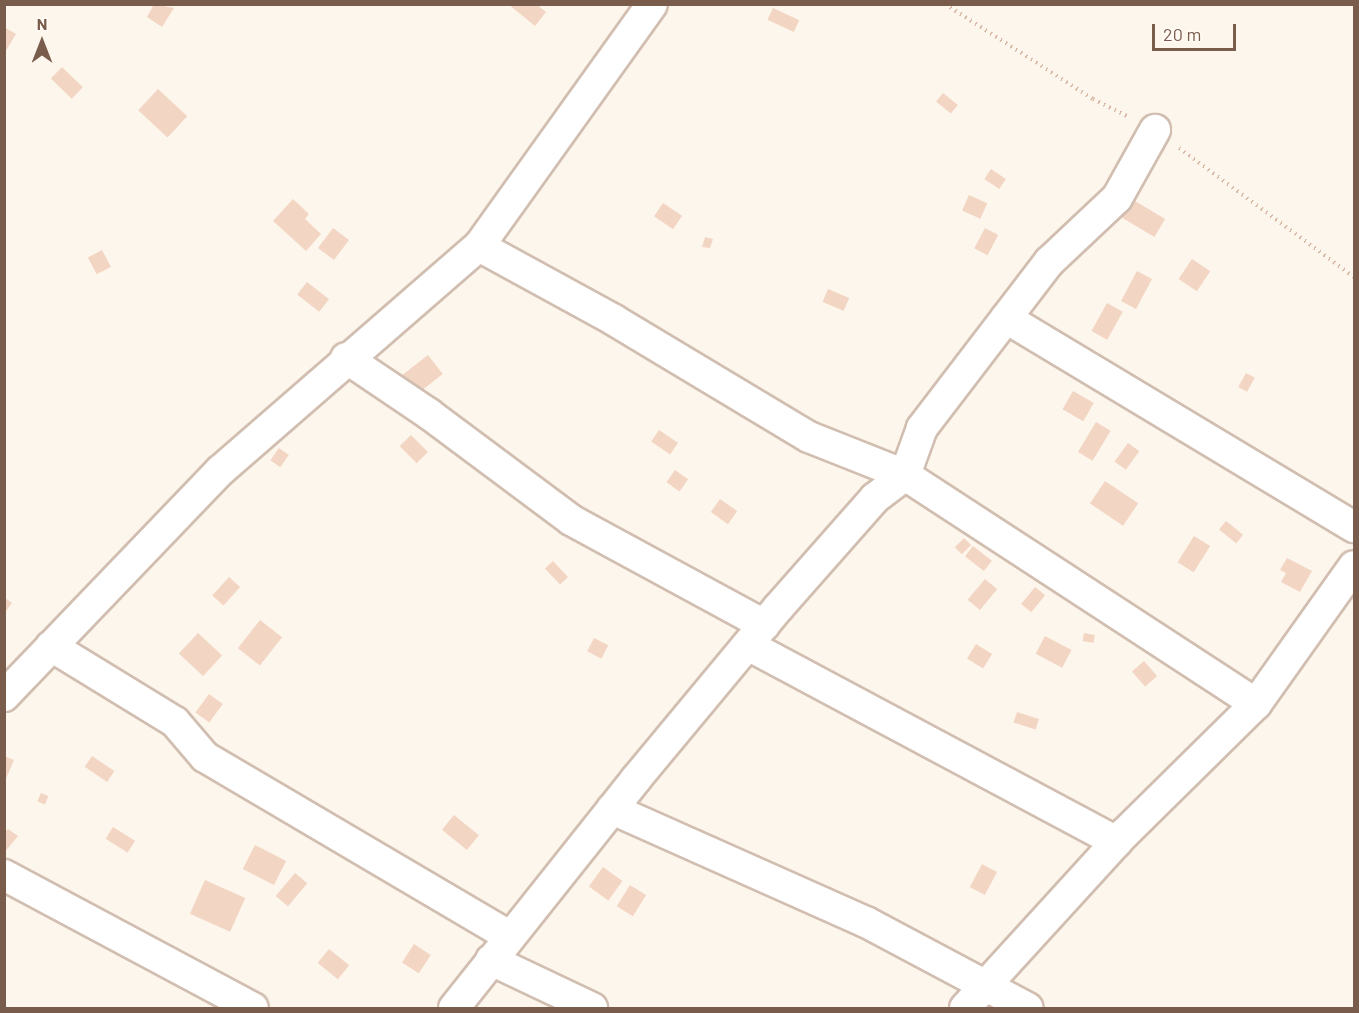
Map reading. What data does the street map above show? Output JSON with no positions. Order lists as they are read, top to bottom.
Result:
{
  "scale_bar": "20 m",
  "north": "top"
}
